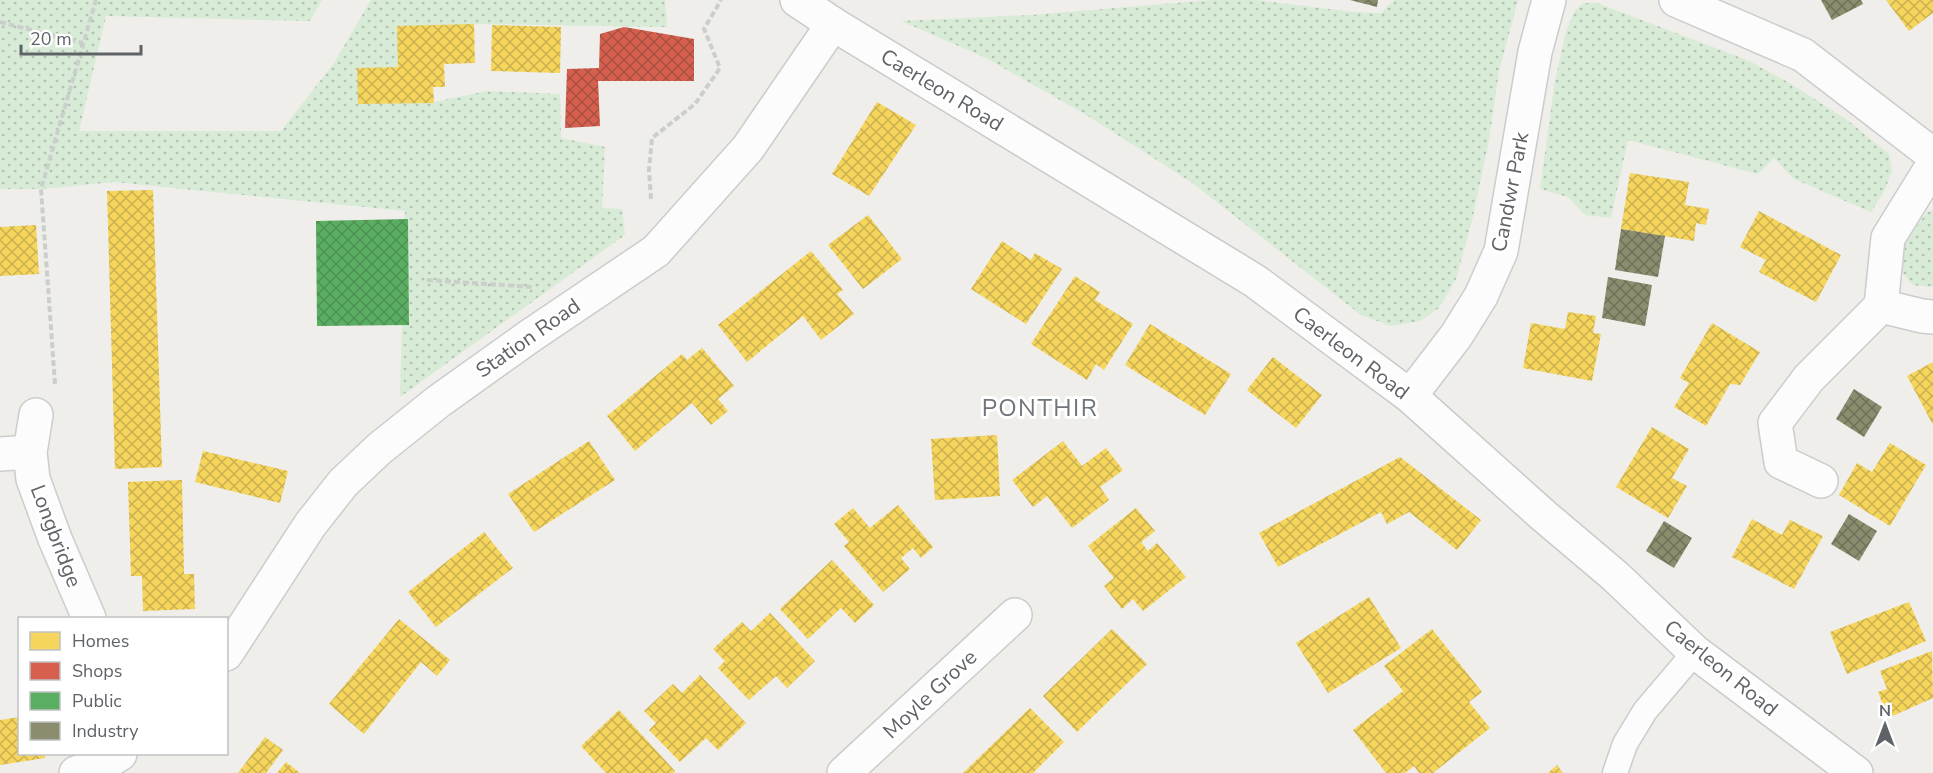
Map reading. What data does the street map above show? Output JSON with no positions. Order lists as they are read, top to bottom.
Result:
{
  "streets": {
    "street": [
      "Caerleon Road",
      "Candwr Park",
      "Station Road",
      "Longbridge",
      "Moyle Grove"
    ]
  },
  "crossings": [
    ["Caerleon Road", "Candwr Park"],
    ["Caerleon Road", "Station Road"]
  ],
  "districts": ["PONTHIR"],
  "legend": [
    "Homes",
    "Shops",
    "Public",
    "Industry"
  ],
  "scale_bar": "20 m",
  "north": "top"
}
